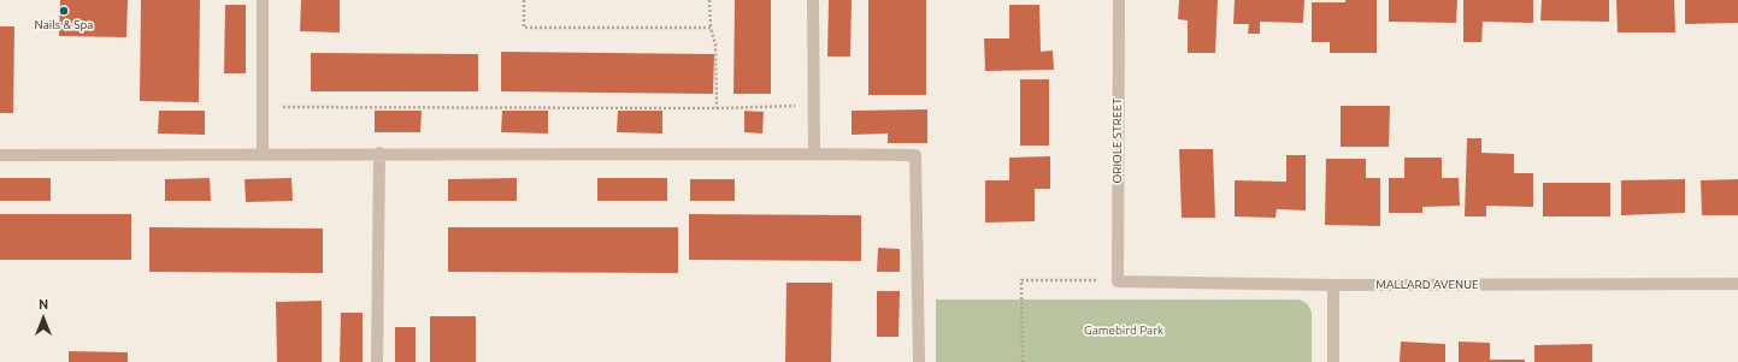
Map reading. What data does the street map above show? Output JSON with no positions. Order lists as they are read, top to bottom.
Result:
{
  "streets": {
    "street": ["ORIOLE STREET", "MALLARD AVENUE"]
  },
  "crossings": [
    ["ORIOLE STREET", "MALLARD AVENUE"]
  ],
  "parks": ["Gamebird Park"],
  "places": ["Nails & Spa"],
  "north": "top"
}
